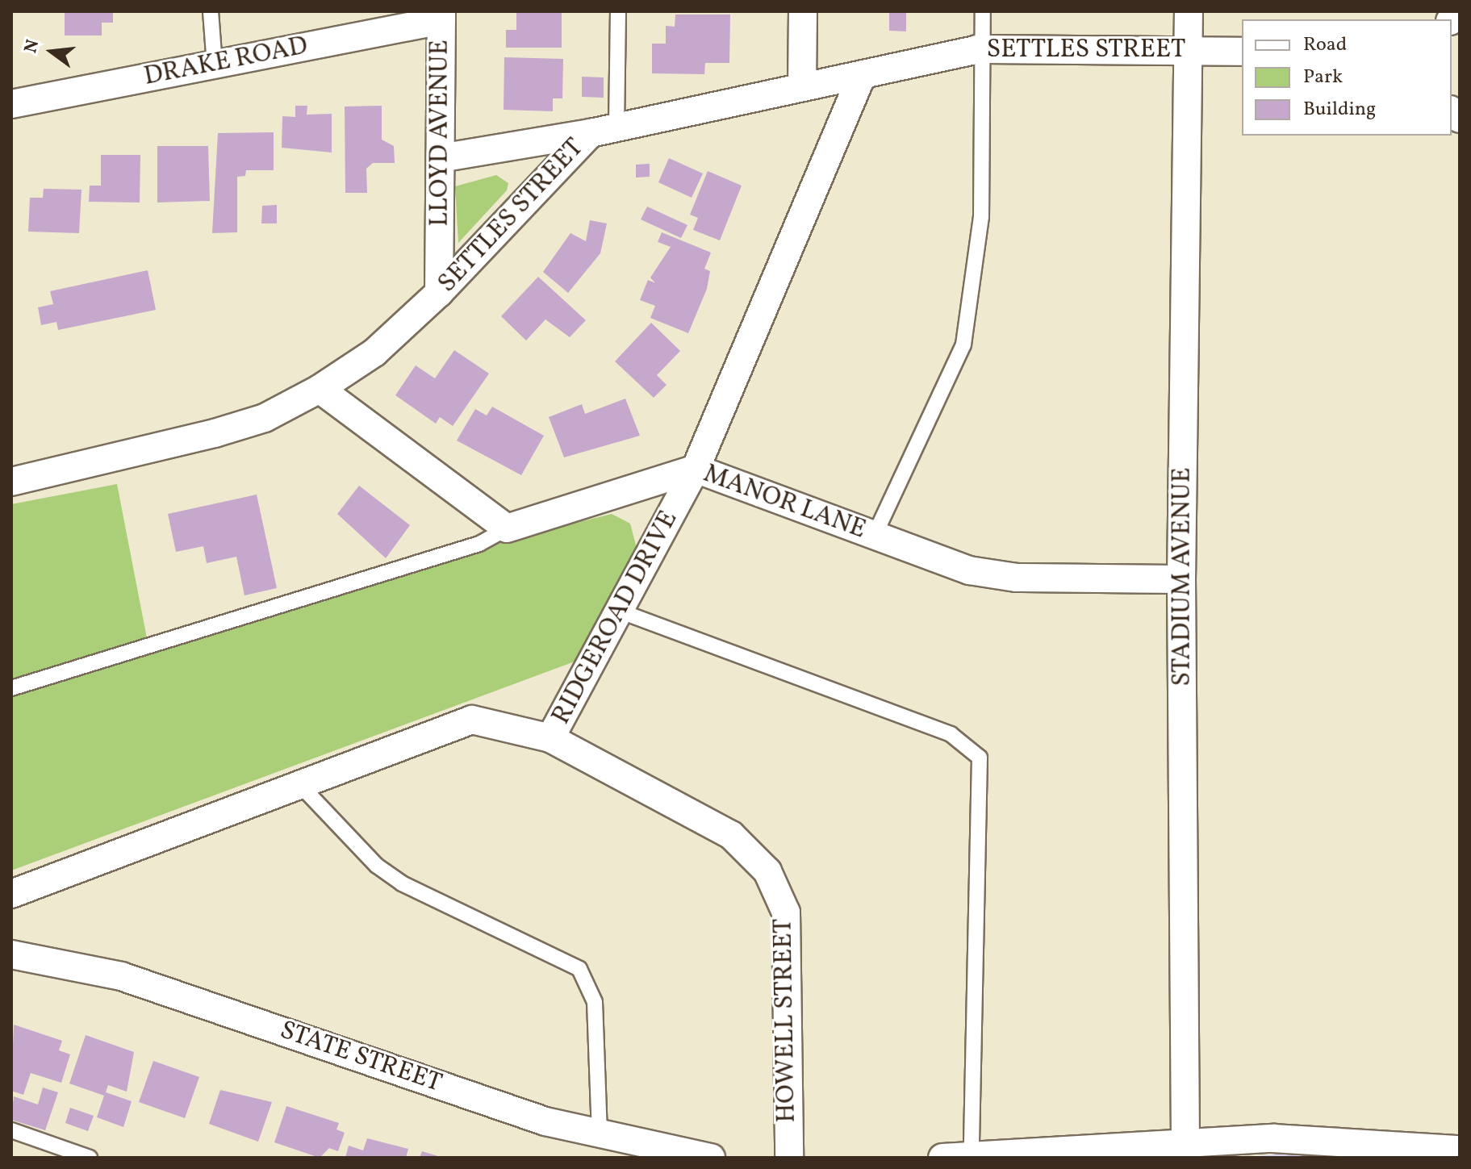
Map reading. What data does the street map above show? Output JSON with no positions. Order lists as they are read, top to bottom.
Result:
{
  "streets": {
    "street": [
      "SETTLES STREET",
      "DRAKE ROAD",
      "LLOYD AVENUE",
      "MANOR LANE",
      "STADIUM AVENUE",
      "RIDGEROAD DRIVE",
      "HOWELL STREET",
      "STATE STREET"
    ]
  },
  "crossings": [
    ["SETTLES STREET", "LLOYD AVENUE"],
    ["SETTLES STREET", "STADIUM AVENUE"],
    ["SETTLES STREET", "RIDGEROAD DRIVE"],
    ["DRAKE ROAD", "LLOYD AVENUE"],
    ["MANOR LANE", "STADIUM AVENUE"],
    ["MANOR LANE", "RIDGEROAD DRIVE"],
    ["RIDGEROAD DRIVE", "HOWELL STREET"]
  ],
  "legend": ["Road", "Park", "Building"],
  "north": "left"
}
